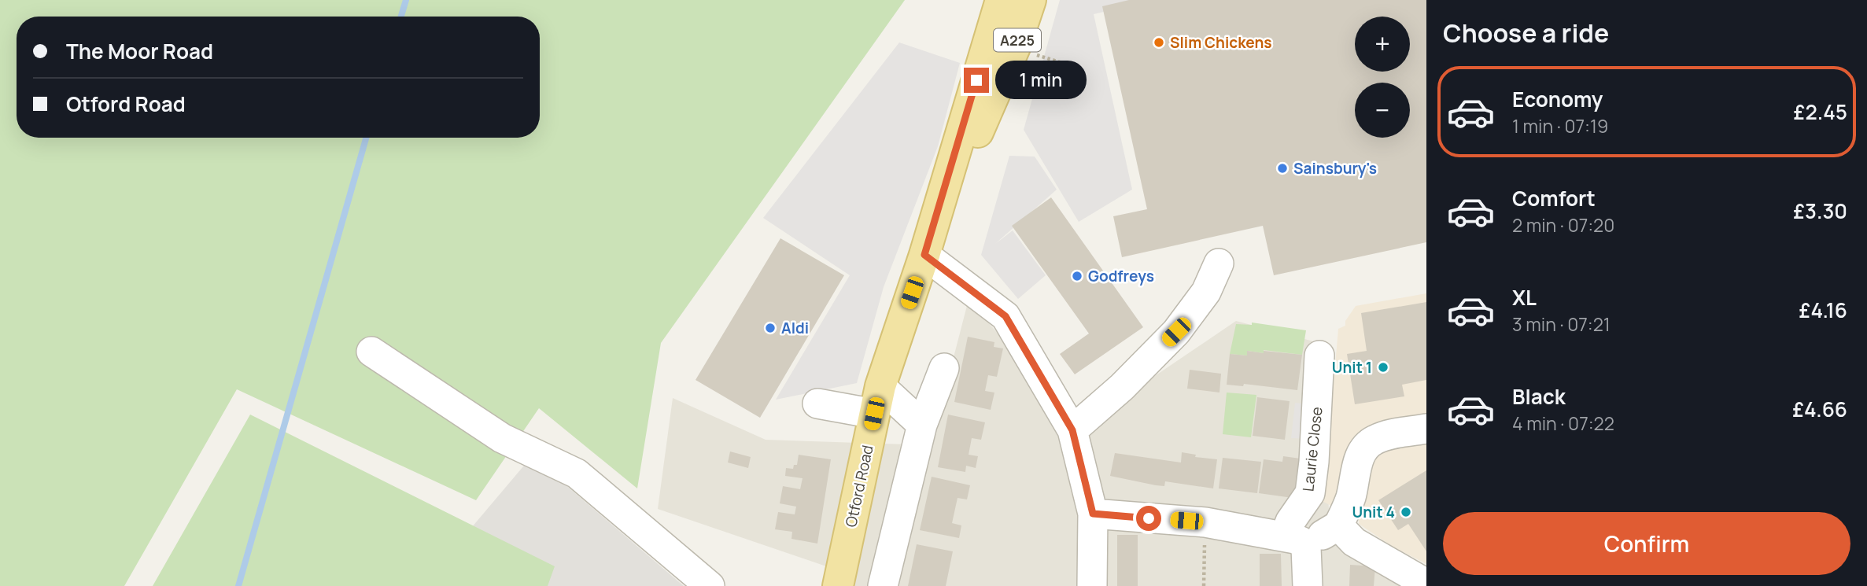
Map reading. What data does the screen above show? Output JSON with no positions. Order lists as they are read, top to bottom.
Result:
{
  "streets": {
    "main road": ["A225", "Otford Road"],
    "street": ["Laurie Close"]
  },
  "places": [
    "Slim Chickens",
    "Sainsbury's",
    "Godfreys",
    "Aldi",
    "Unit 1",
    "Unit 4"
  ],
  "page": {
    "heading": "Choose a ride",
    "map_buttons": ["+", "−"],
    "banner": ["The Moor Road", "Otford Road"],
    "bubble": "1 min",
    "list": [
      {
        "name": "Economy",
        "note": "1 min · 07:19",
        "value": "£2.45"
      },
      {
        "name": "Comfort",
        "note": "2 min · 07:20",
        "value": "£3.30"
      },
      {
        "name": "XL",
        "note": "3 min · 07:21",
        "value": "£4.16"
      },
      {
        "name": "Black",
        "note": "4 min · 07:22",
        "value": "£4.66"
      }
    ],
    "buttons": "Confirm"
  }
}
